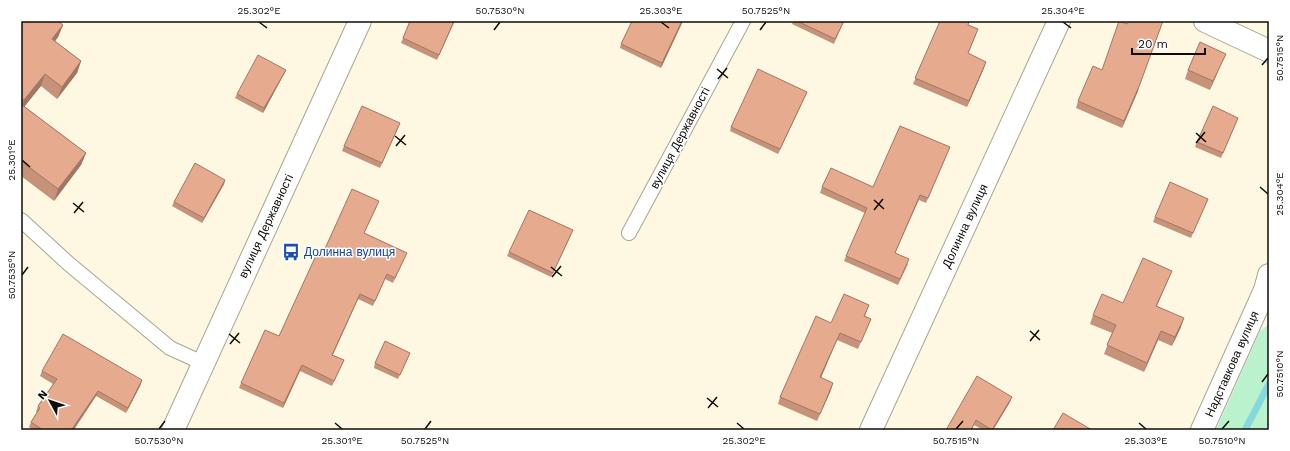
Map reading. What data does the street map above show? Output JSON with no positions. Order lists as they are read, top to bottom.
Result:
{
  "streets": {
    "street": ["вулиця Державності", "Долинна вулиця", "Надставкова вулиця"]
  },
  "places": {
    "bus stop": ["Долинна вулиця"]
  },
  "scale_bar": "20 m",
  "north": "top left",
  "coordinates": [
    "25.302°E",
    "50.7530°N",
    "25.303°E",
    "50.7525°N",
    "25.304°E",
    "50.7515°N",
    "25.301°E",
    "50.7535°N",
    "50.7510°N"
  ]
}
